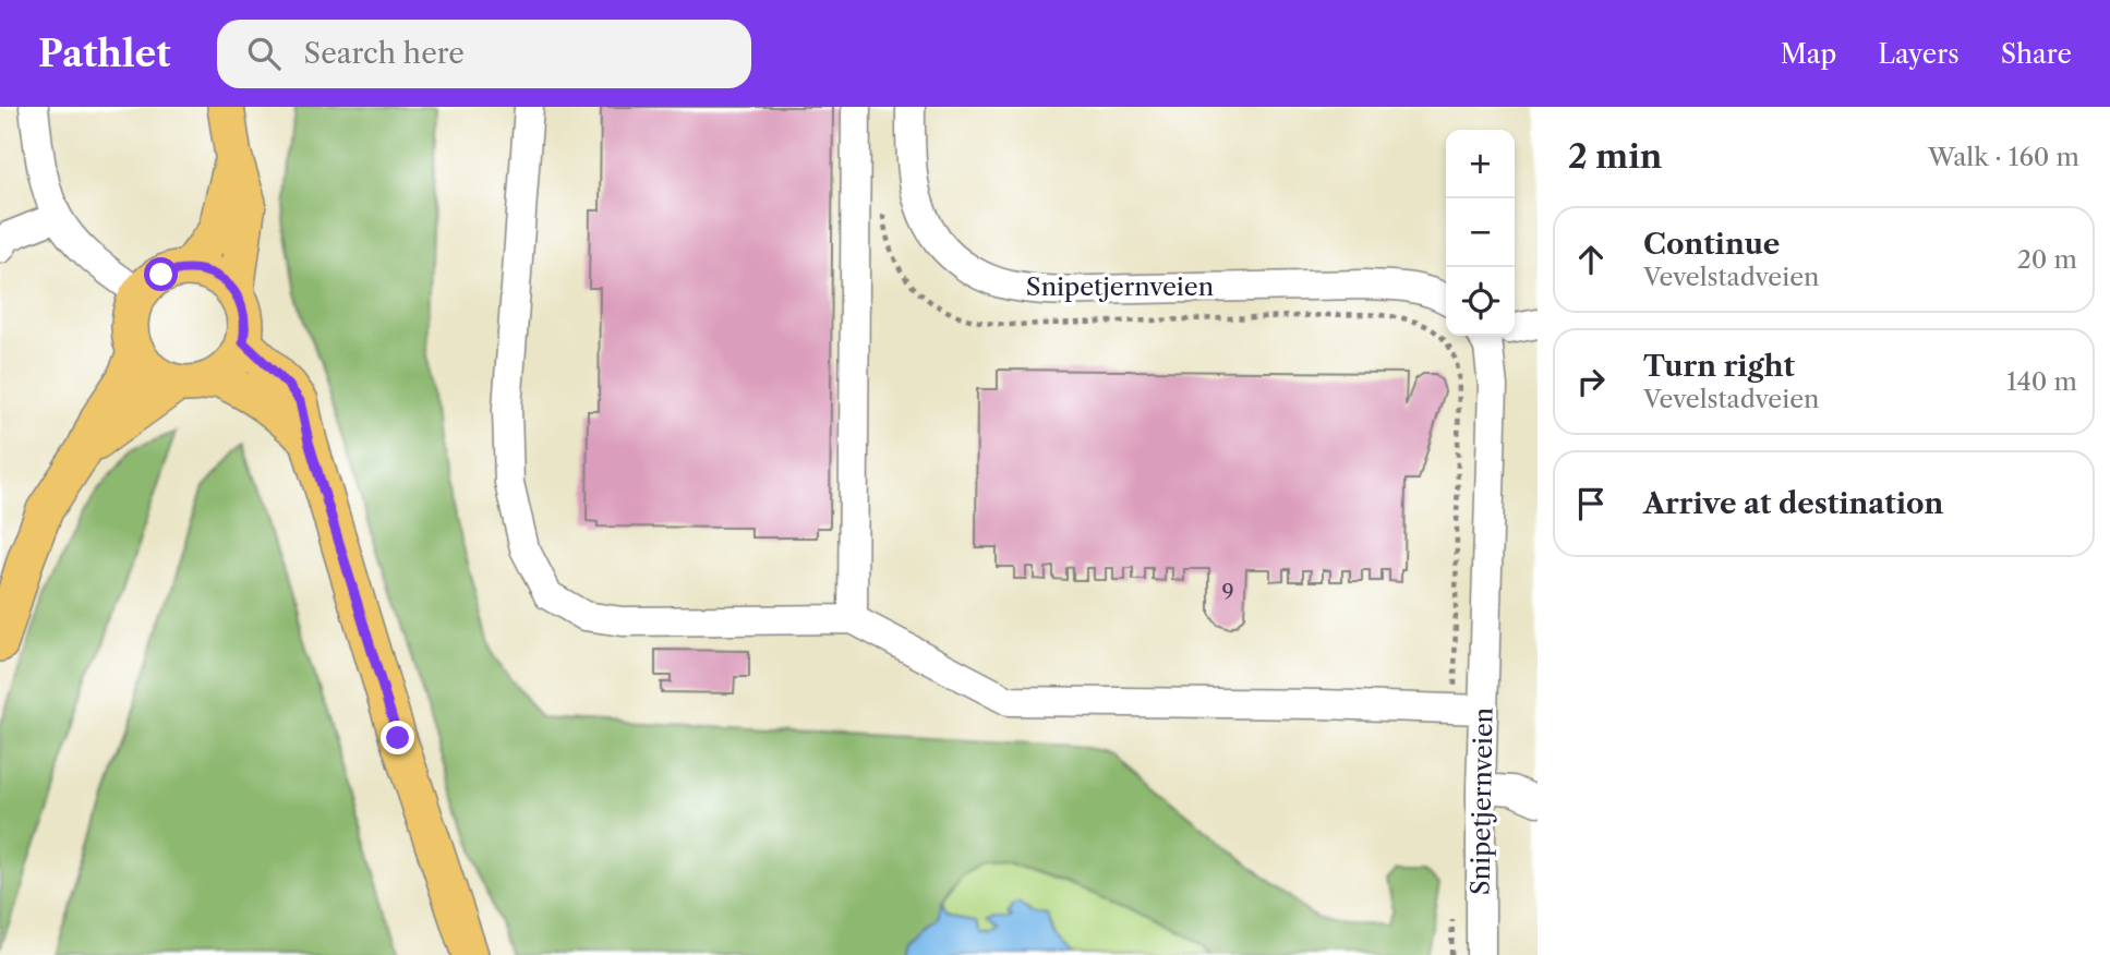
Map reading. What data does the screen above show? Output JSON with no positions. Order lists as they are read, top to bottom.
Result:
{
  "streets": {
    "street": ["Snipetjernveien"]
  },
  "house_numbers": ["9"],
  "page": {
    "header": "Pathlet",
    "search": "Search here",
    "nav": ["Map", "Layers", "Share"],
    "heading": ["2 min", "Walk · 160 m"],
    "map_buttons": ["+", "−"],
    "list": [
      ["Continue", "Vevelstadveien", "20 m"],
      ["Turn right", "Vevelstadveien", "140 m"],
      "Arrive at destination"
    ]
  }
}
